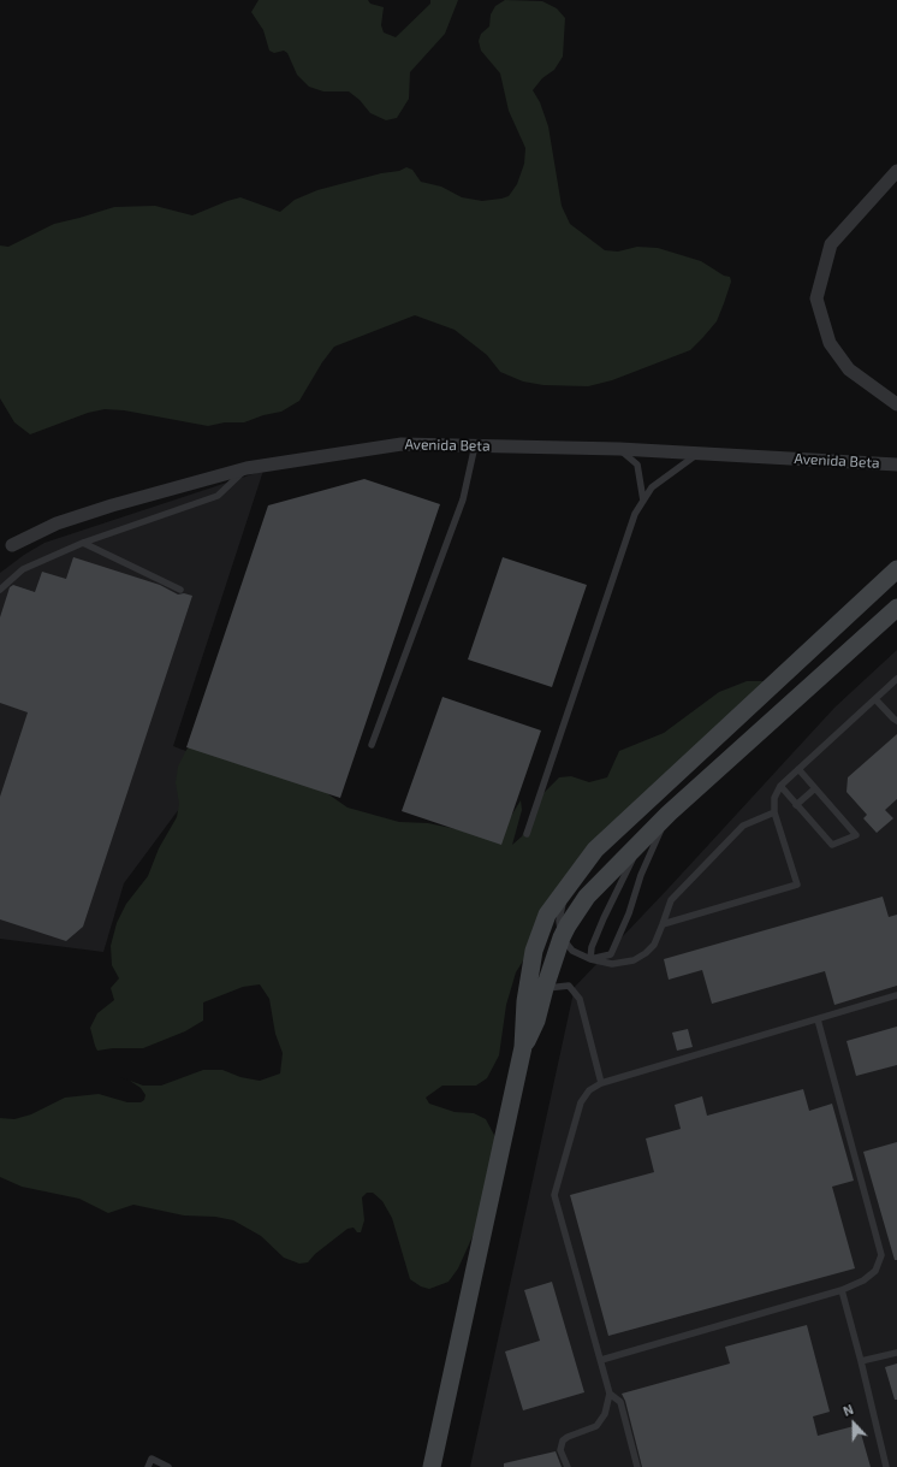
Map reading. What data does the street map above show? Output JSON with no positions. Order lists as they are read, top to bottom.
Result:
{
  "streets": {
    "street": ["Avenida Beta"]
  },
  "north": "top"
}
